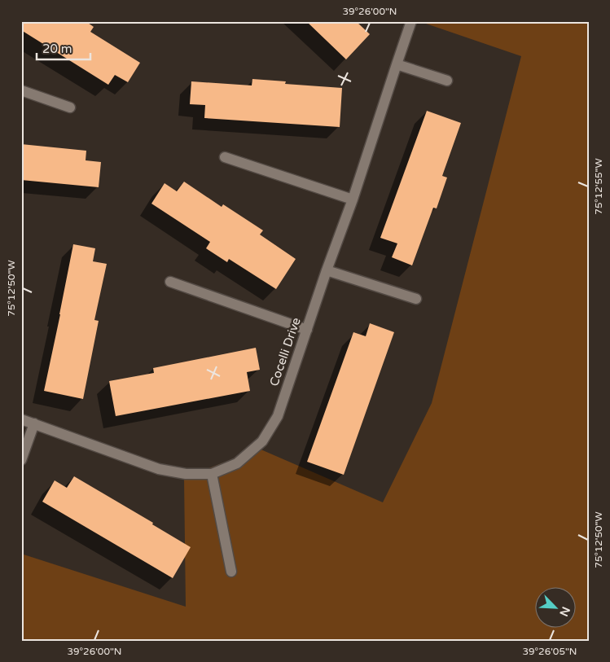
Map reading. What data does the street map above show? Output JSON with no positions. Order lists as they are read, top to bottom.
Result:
{
  "streets": {
    "street": ["Cocelli Drive"]
  },
  "scale_bar": "20 m",
  "north": "bottom right",
  "coordinates": [
    "39°26'00\"N",
    "75°12'55\"W",
    "75°12'50\"W",
    "39°26'05\"N"
  ]
}
